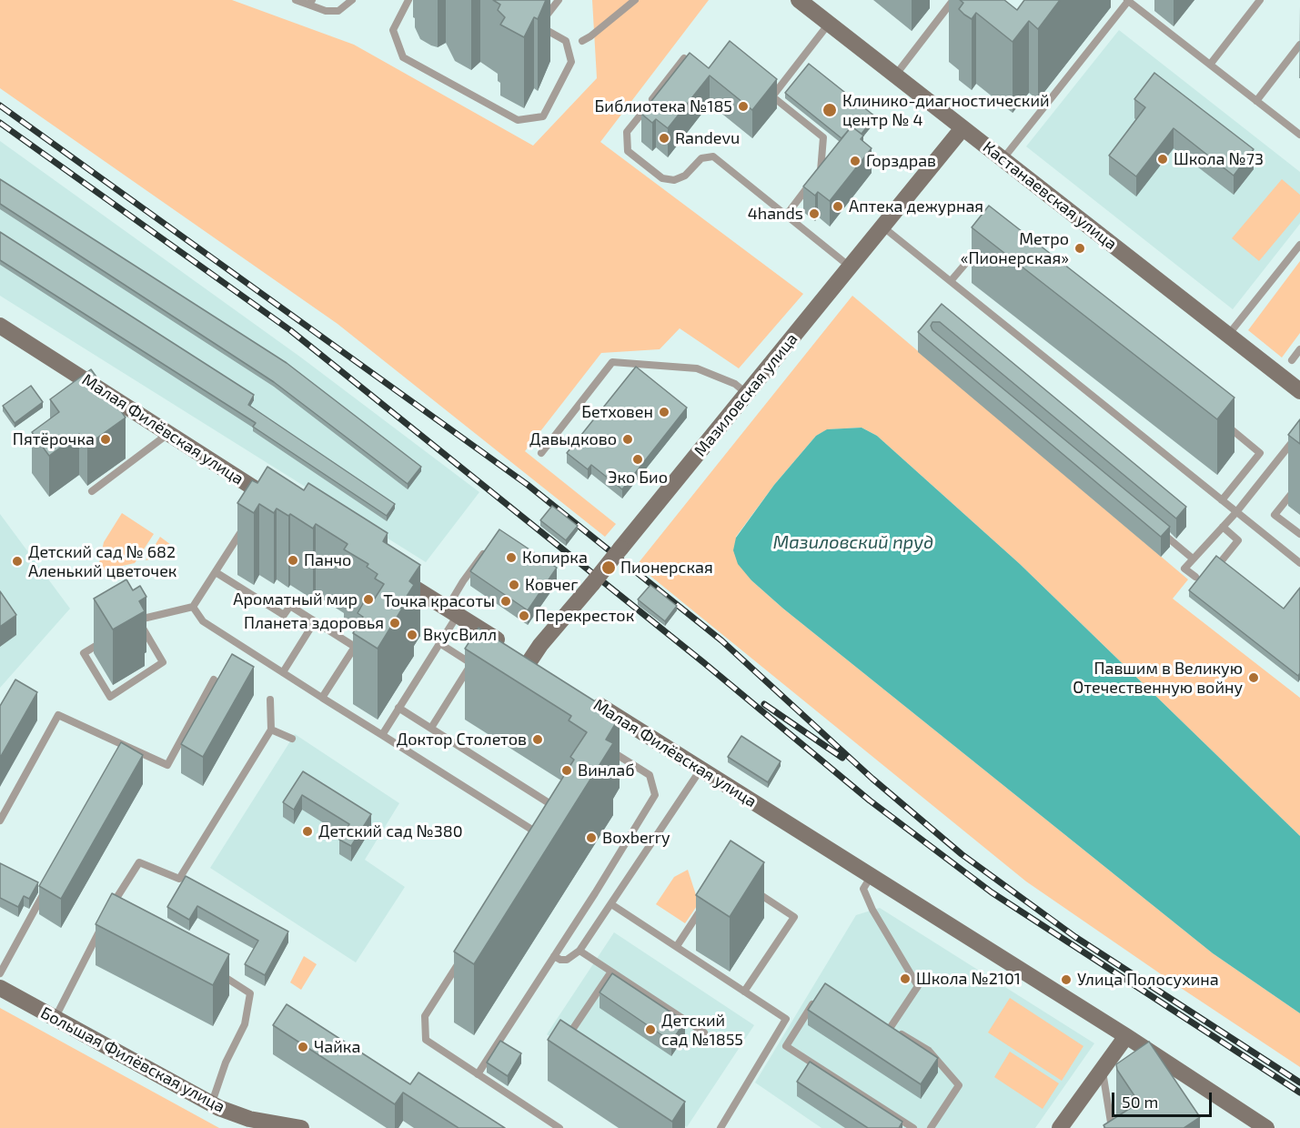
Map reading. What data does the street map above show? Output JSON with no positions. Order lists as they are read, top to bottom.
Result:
{
  "streets": {
    "street": [
      "Кастанаевская улица",
      "Мазиловская улица",
      "Малая Филёвская улица",
      "Большая Филёвская улица"
    ]
  },
  "crossings": [
    ["Кастанаевская улица", "Мазиловская улица"]
  ],
  "water": ["Мазиловский пруд"],
  "places": [
    "Библиотека №185",
    "Клинико-диагностический центр № 4",
    "Randevu",
    "Школа №73",
    "Горздрав",
    "Аптека дежурная",
    "4hands",
    "Метро «Пионерская»",
    "Бетховен",
    "Пятёрочка",
    "Давыдково",
    "Эко Био",
    "Копирка",
    "Панчо",
    "Детский сад № 682 Аленький цветочек",
    "Пионерская",
    "Ковчег",
    "Ароматный мир",
    "Точка красоты",
    "Перекресток",
    "Планета здоровья",
    "ВкусВилл",
    "Павшим в Великую Отечественную войну",
    "Доктор Столетов",
    "Винлаб",
    "Детский сад №380",
    "Boxberry",
    "Школа №2101",
    "Улица Полосухина",
    "Детский сад №1855",
    "Чайка"
  ],
  "scale_bar": "50 m"
}
